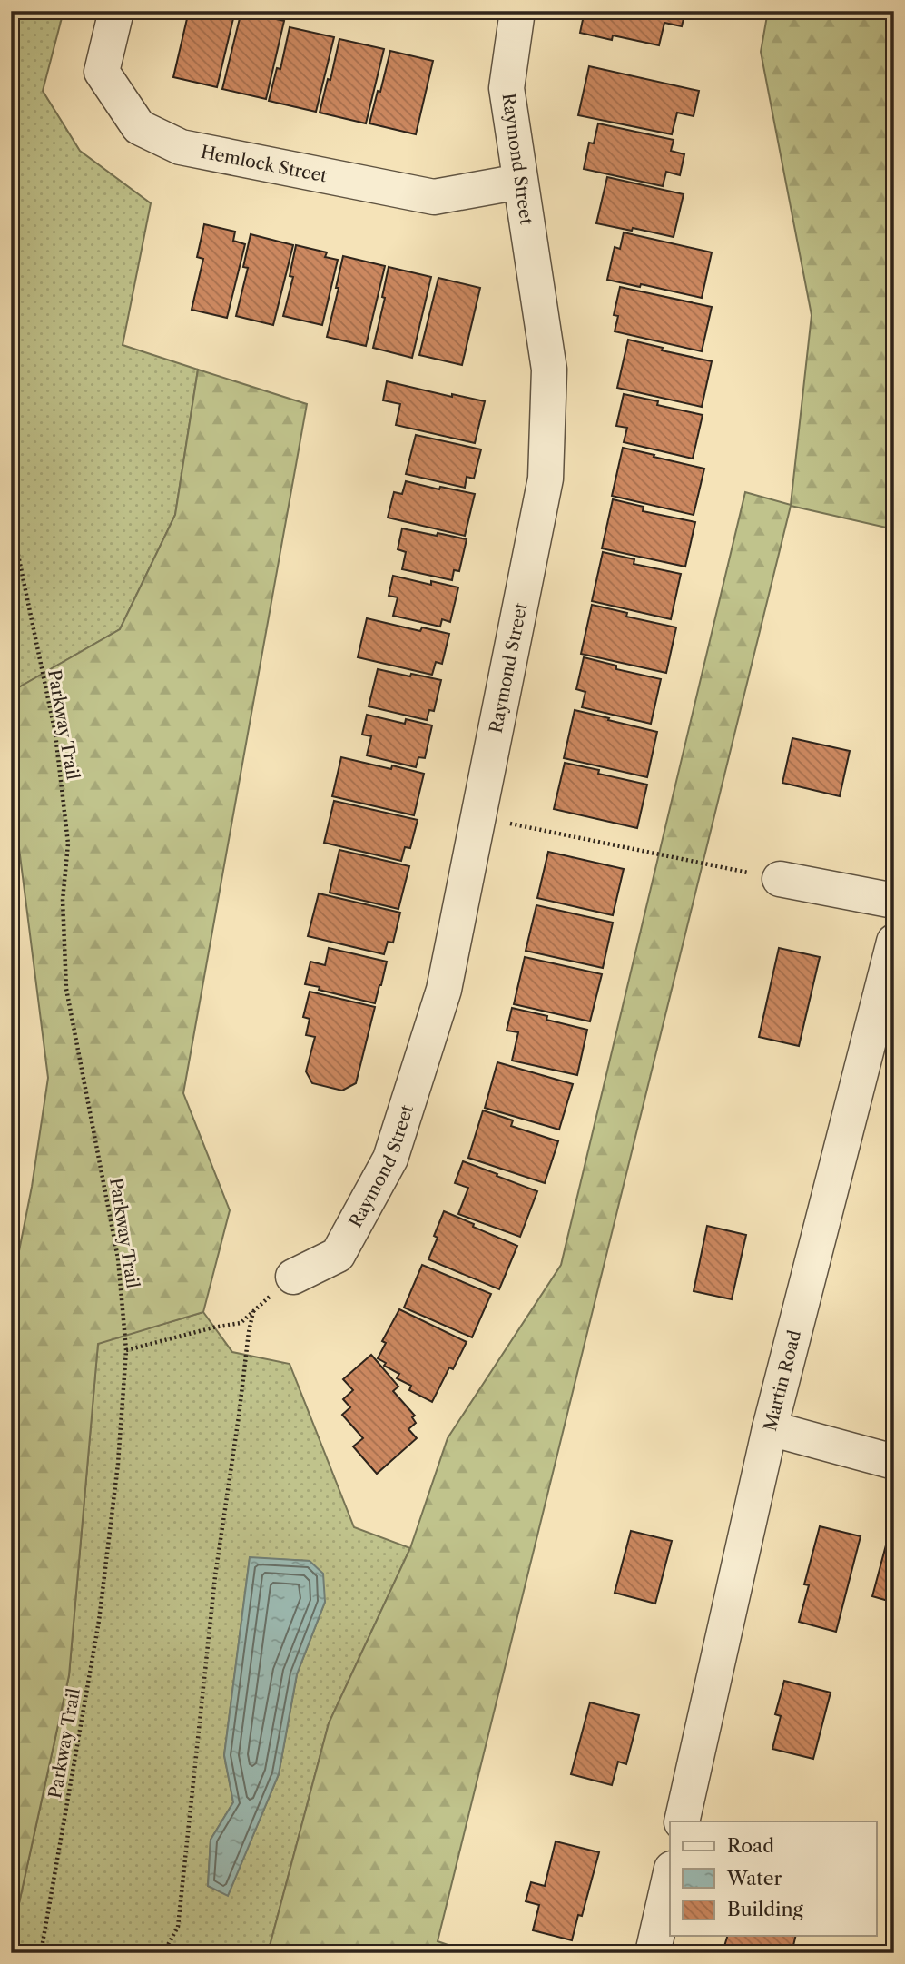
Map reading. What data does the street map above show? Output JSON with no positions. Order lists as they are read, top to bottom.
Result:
{
  "streets": {
    "street": ["Raymond Street", "Hemlock Street", "Martin Road"],
    "path": ["Parkway Trail"]
  },
  "crossings": [
    ["Raymond Street", "Hemlock Street"]
  ],
  "legend": ["Road", "Water", "Building"]
}
